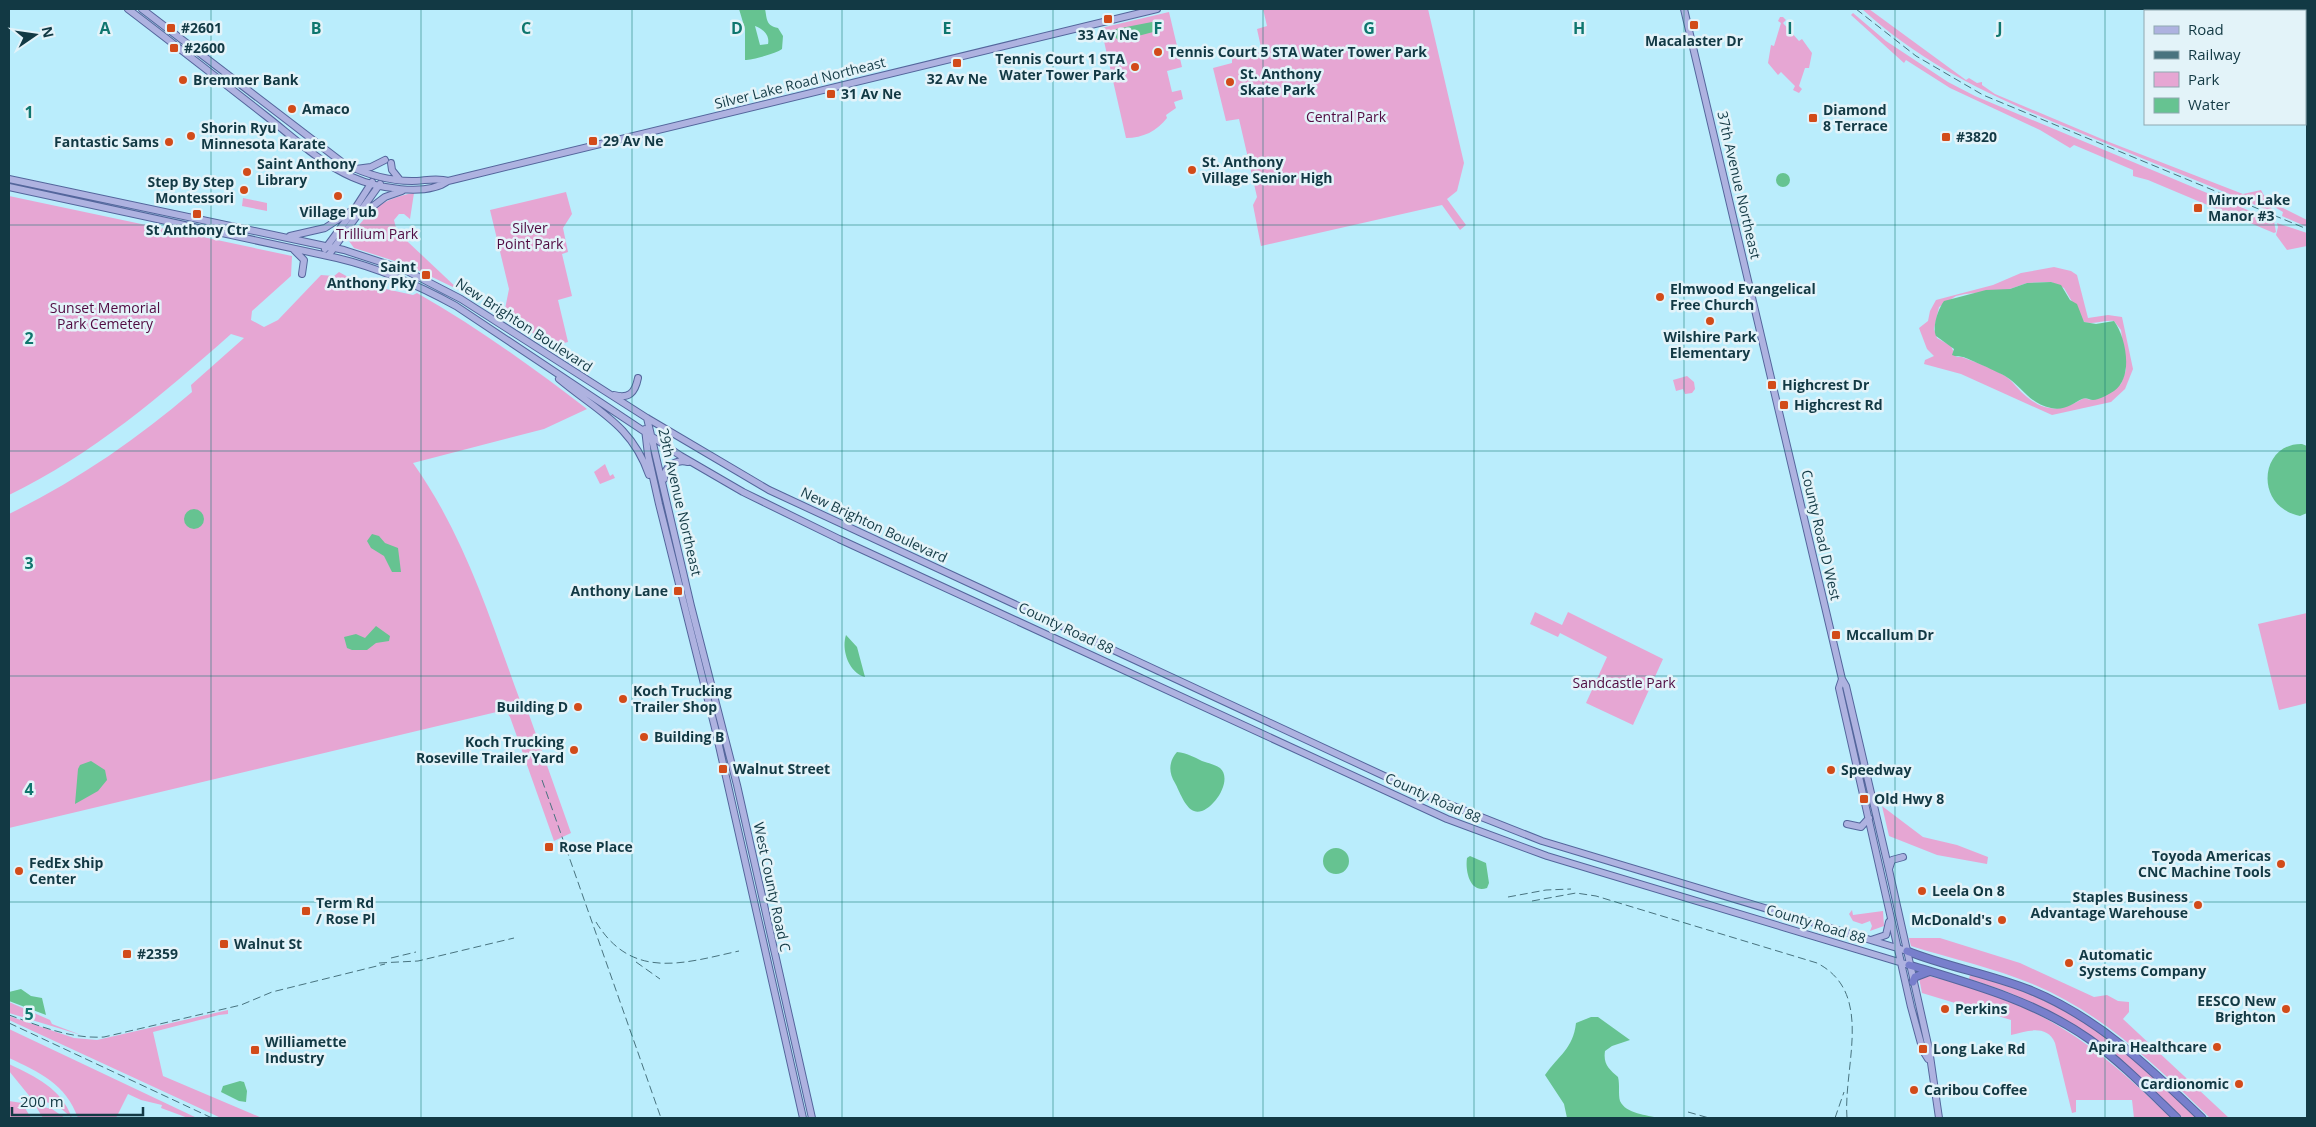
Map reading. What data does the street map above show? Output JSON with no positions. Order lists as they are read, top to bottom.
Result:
{
  "streets": {
    "main road": [
      "Silver Lake Road Northeast",
      "37th Avenue Northeast",
      "New Brighton Boulevard",
      "29th Avenue Northeast",
      "County Road D West",
      "County Road 88",
      "West County Road C"
    ]
  },
  "crossings": [
    ["37th Avenue Northeast", "County Road D West"],
    ["New Brighton Boulevard", "29th Avenue Northeast"],
    ["New Brighton Boulevard", "County Road 88"],
    ["29th Avenue Northeast", "West County Road C"],
    ["County Road D West", "County Road 88"]
  ],
  "parks": [
    "Central Park",
    "Silver Point Park",
    "Trillium Park",
    "Sunset Memorial Park Cemetery",
    "Sandcastle Park"
  ],
  "places": {
    "transit": [
      "33 Av Ne",
      "Macalaster Dr",
      "#2601",
      "#2600",
      "32 Av Ne",
      "31 Av Ne",
      "Diamond 8 Terrace",
      "#3820",
      "29 Av Ne",
      "Mirror Lake Manor #3",
      "St Anthony Ctr",
      "Saint Anthony Pky",
      "Highcrest Dr",
      "Highcrest Rd",
      "Anthony Lane",
      "Mccallum Dr",
      "Walnut Street",
      "Old Hwy 8",
      "Rose Place",
      "Term Rd / Rose Pl",
      "Walnut St",
      "#2359",
      "Long Lake Rd",
      "Williamette Industry"
    ],
    "other": [
      "Tennis Court 5 STA Water Tower Park",
      "Tennis Court 1 STA Water Tower Park",
      "Bremmer Bank",
      "St. Anthony Skate Park",
      "Amaco",
      "Shorin Ryu Minnesota Karate",
      "Fantastic Sams",
      "St. Anthony Village Senior High",
      "Saint Anthony Library",
      "Step By Step Montessori",
      "Village Pub",
      "Elmwood Evangelical Free Church",
      "Wilshire Park Elementary",
      "Koch Trucking Trailer Shop",
      "Building D",
      "Building B",
      "Koch Trucking Roseville Trailer Yard",
      "Speedway",
      "Toyoda Americas CNC Machine Tools",
      "FedEx Ship Center",
      "Leela On 8",
      "Staples Business Advantage Warehouse",
      "McDonald's",
      "Automatic Systems Company",
      "Perkins",
      "EESCO New Brighton",
      "Apira Healthcare",
      "Cardionomic",
      "Caribou Coffee"
    ]
  },
  "legend": [
    "Road",
    "Railway",
    "Park",
    "Water"
  ],
  "scale_bar": "200 m",
  "north": "right",
  "grid": {
    "columns": [
      "A",
      "B",
      "C",
      "D",
      "E",
      "F",
      "G",
      "H",
      "I",
      "J"
    ],
    "rows": [
      "1",
      "2",
      "3",
      "4",
      "5"
    ]
  }
}
